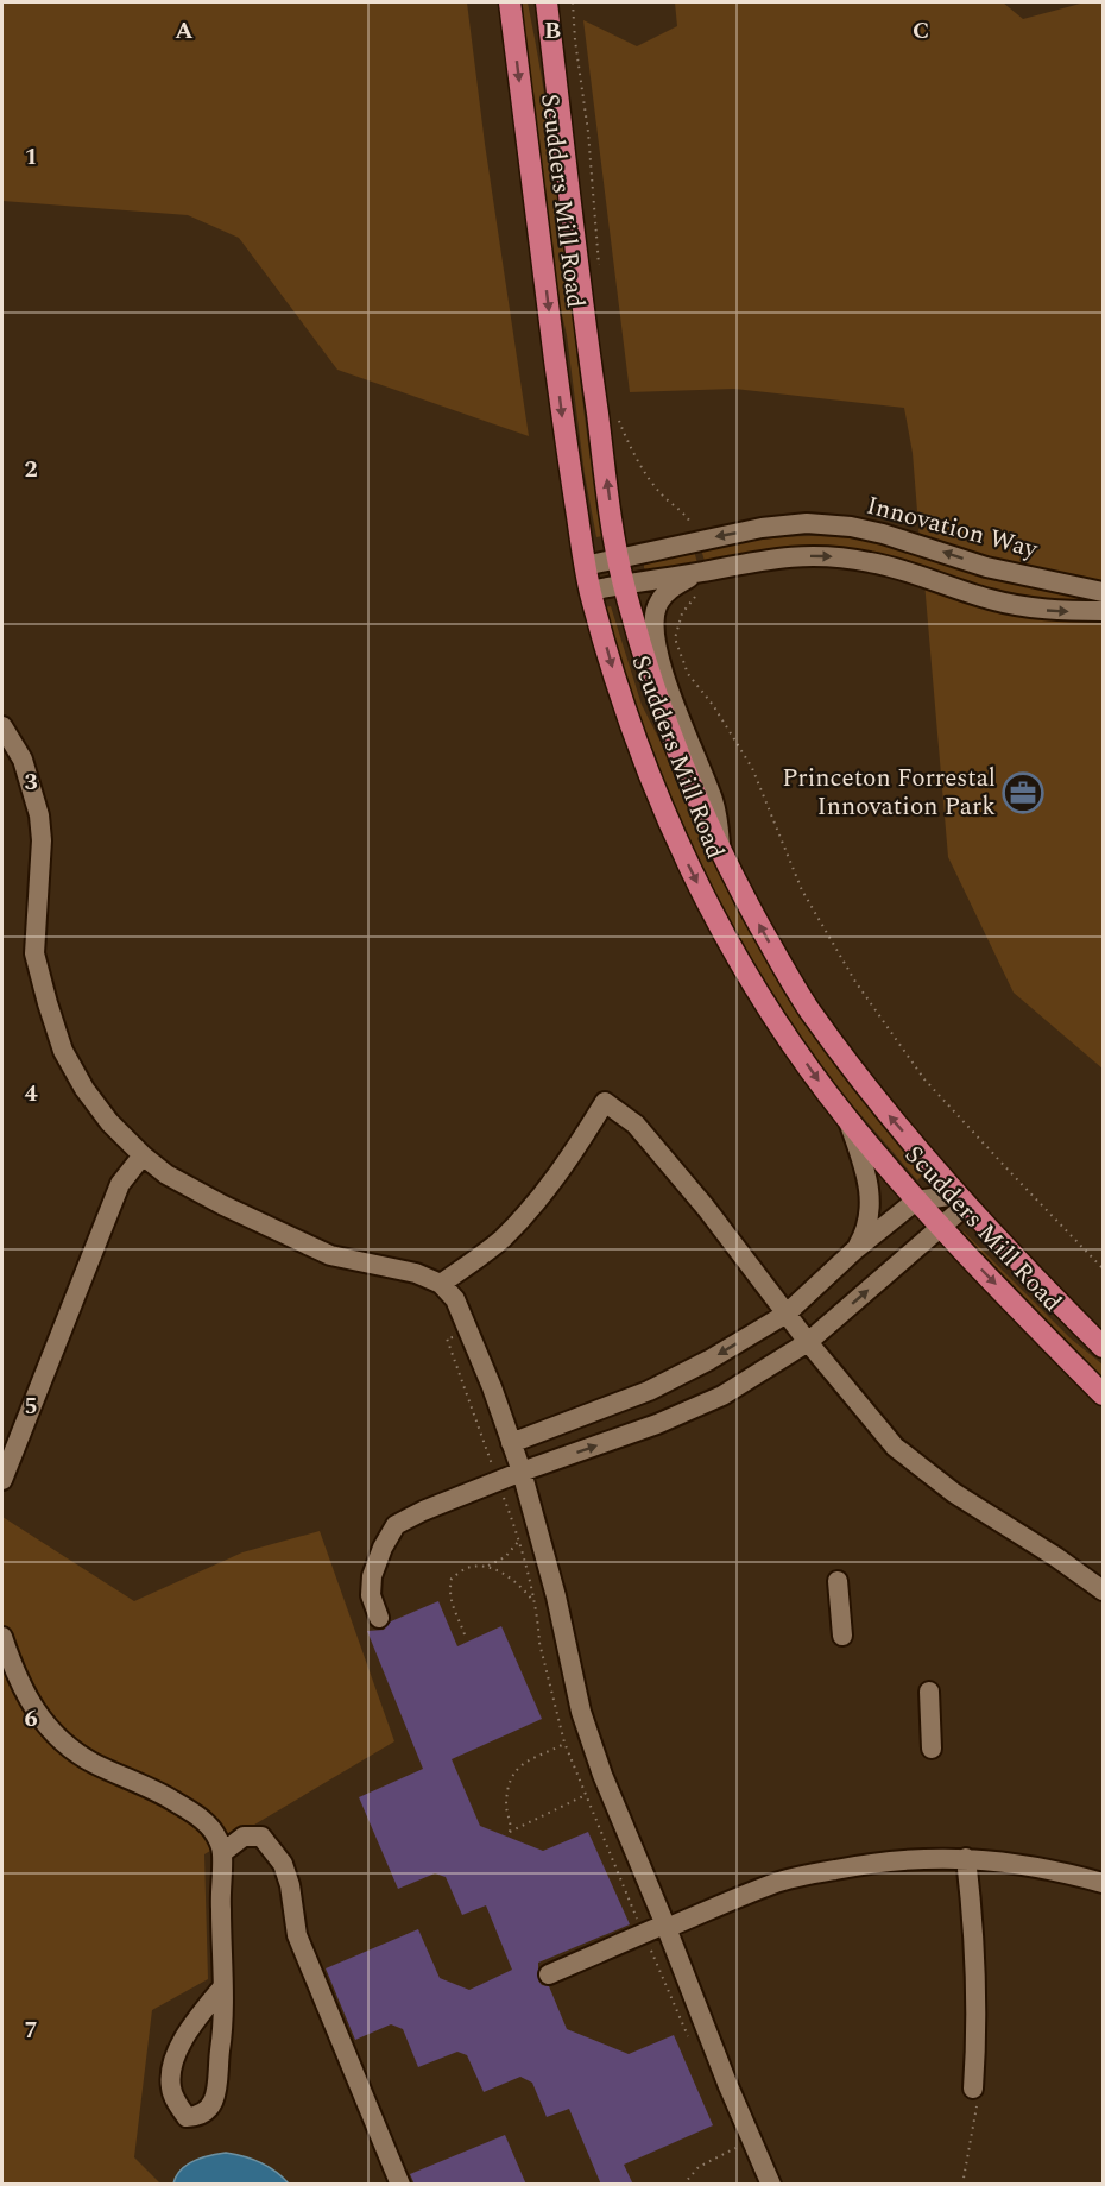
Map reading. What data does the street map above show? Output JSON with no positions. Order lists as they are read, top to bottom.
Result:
{
  "streets": {
    "main road": ["Scudders Mill Road"],
    "street": ["Innovation Way"]
  },
  "crossings": [
    ["Scudders Mill Road", "Innovation Way"]
  ],
  "places": {
    "office": ["Princeton Forrestal Innovation Park"]
  },
  "grid": {
    "columns": ["A", "B", "C"],
    "rows": [
      "1",
      "2",
      "3",
      "4",
      "5",
      "6",
      "7"
    ]
  }
}
